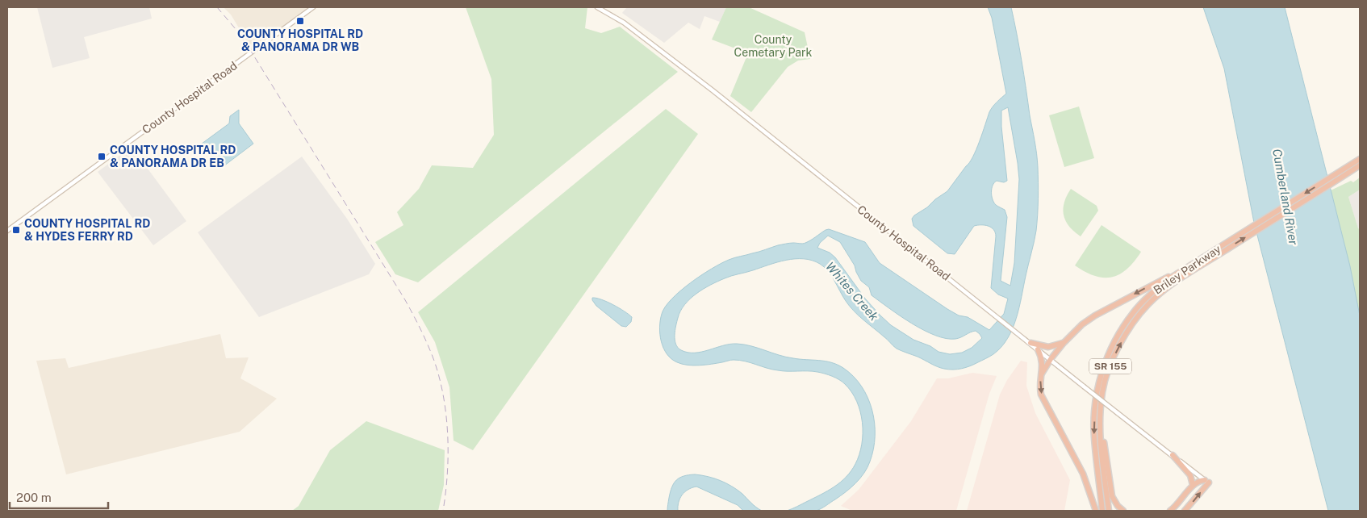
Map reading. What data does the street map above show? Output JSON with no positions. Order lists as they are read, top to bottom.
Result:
{
  "streets": {
    "highway": ["Briley Parkway", "SR 155"],
    "main road": ["County Hospital Road"]
  },
  "water": ["Cumberland River", "Whites Creek"],
  "parks": ["County Cemetary Park"],
  "places": {
    "transit": ["COUNTY HOSPITAL RD & PANORAMA DR WB", "COUNTY HOSPITAL RD & PANORAMA DR EB", "COUNTY HOSPITAL RD & HYDES FERRY RD"]
  },
  "scale_bar": "200 m"
}
